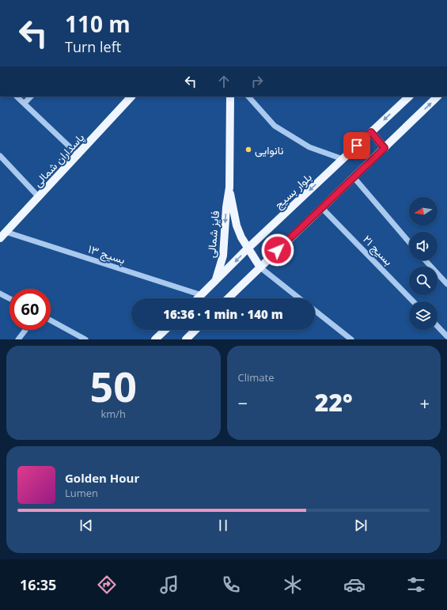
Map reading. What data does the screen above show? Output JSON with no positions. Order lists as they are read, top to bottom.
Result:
{
  "streets": {
    "main road": ["پاسداران شمالی", "بلوار بسیج", "فایز شمالی"],
    "street": ["بسیج ۲۱", "بسیج ۱۳"]
  },
  "crossings": [
    ["پاسداران شمالی", "بسیج ۱۳"],
    ["بلوار بسیج", "فایز شمالی"],
    ["بلوار بسیج", "بسیج ۱۳"]
  ],
  "places": ["نانوایی"],
  "north": "left",
  "page": {
    "turn": ["110 m", "Turn left"],
    "limit": "60",
    "trip": "16:36 · 1 min · 140 m",
    "tile": [
      ["50", "km/h"],
      "Climate"
    ],
    "heat": ["−", "22°", "+"],
    "song": ["Golden Hour", "Lumen"],
    "tabs": "16:35"
  }
}
